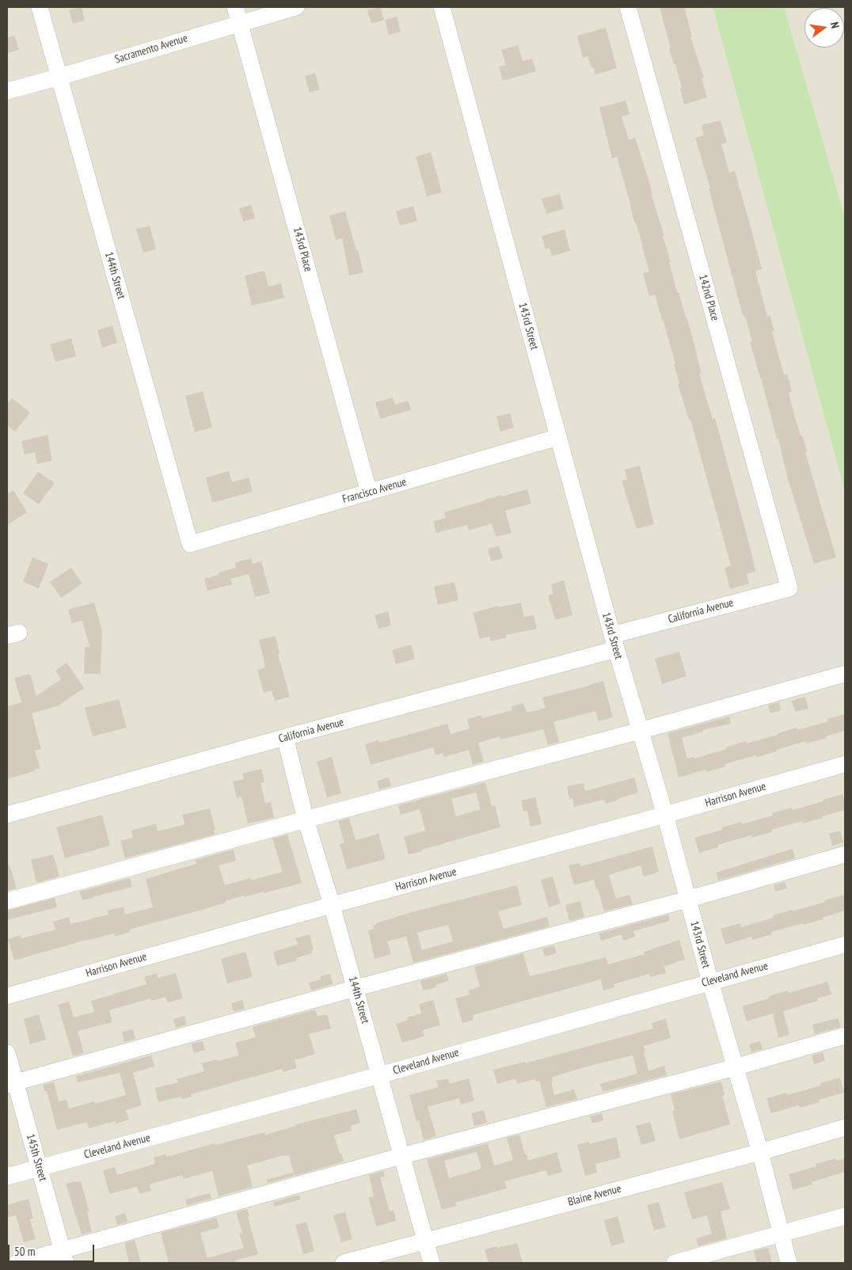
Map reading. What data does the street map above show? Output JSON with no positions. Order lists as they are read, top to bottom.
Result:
{
  "streets": {
    "street": [
      "Sacramento Avenue",
      "143rd Place",
      "144th Street",
      "142nd Place",
      "143rd Street",
      "Francisco Avenue",
      "California Avenue",
      "Harrison Avenue",
      "Cleveland Avenue",
      "145th Street",
      "Blaine Avenue"
    ]
  },
  "crossings": [
    ["Sacramento Avenue", "143rd Place"],
    ["Sacramento Avenue", "144th Street"],
    ["143rd Place", "Francisco Avenue"],
    ["144th Street", "Francisco Avenue"],
    ["144th Street", "California Avenue"],
    ["144th Street", "Harrison Avenue"],
    ["144th Street", "Cleveland Avenue"],
    ["144th Street", "Blaine Avenue"],
    ["142nd Place", "California Avenue"],
    ["143rd Street", "Francisco Avenue"],
    ["143rd Street", "California Avenue"],
    ["143rd Street", "Harrison Avenue"],
    ["143rd Street", "Cleveland Avenue"],
    ["143rd Street", "Blaine Avenue"],
    ["Cleveland Avenue", "145th Street"]
  ],
  "scale_bar": "50 m",
  "north": "right"
}
